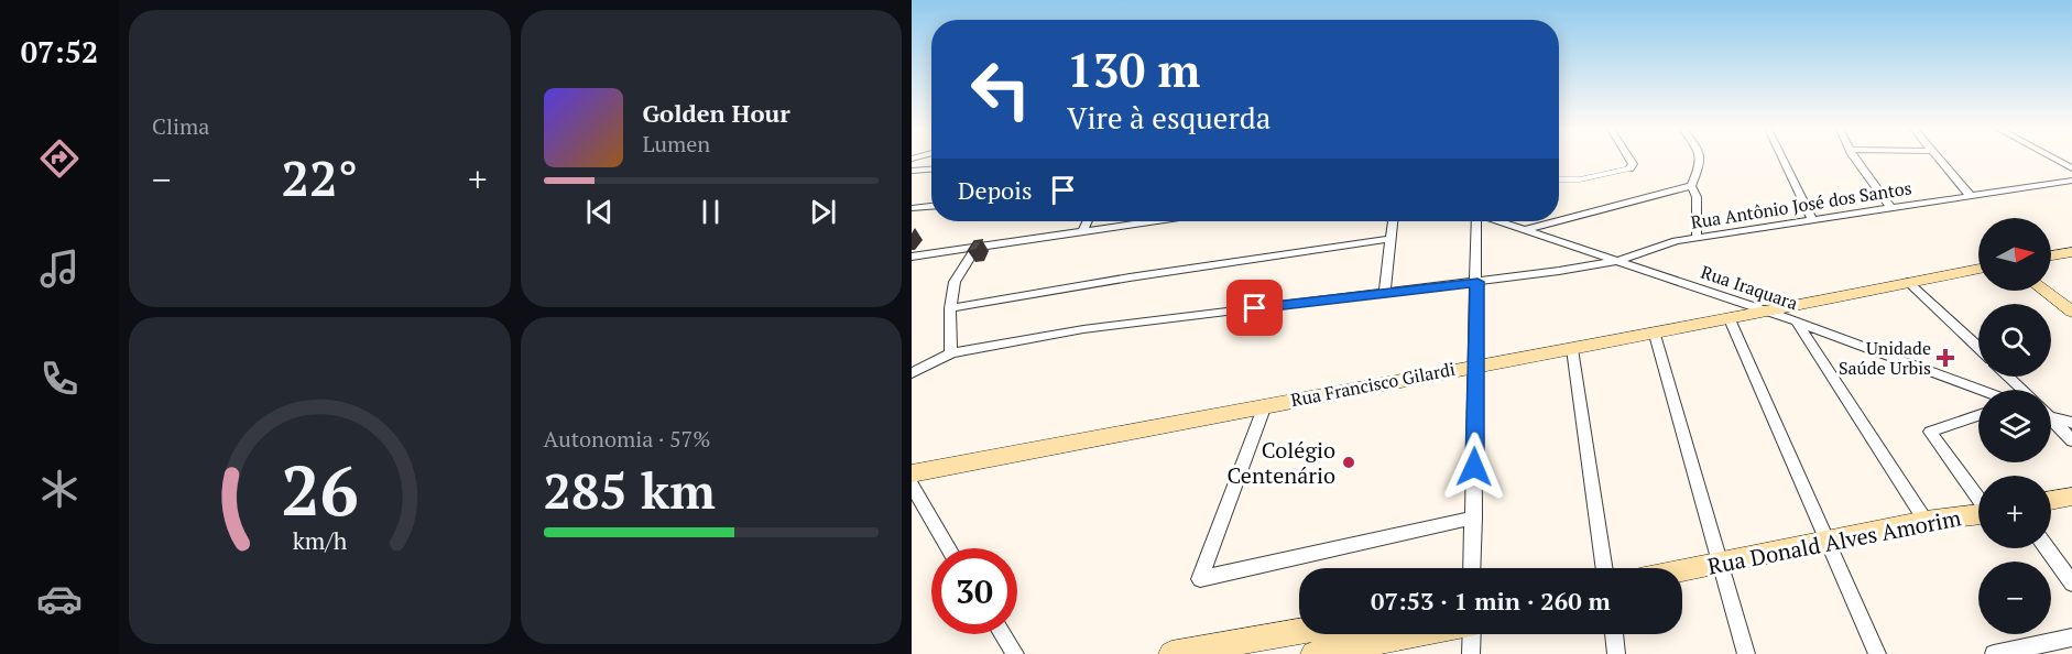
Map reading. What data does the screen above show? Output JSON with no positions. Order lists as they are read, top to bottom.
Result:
{
  "streets": {
    "street": [
      "Rua Antônio José dos Santos",
      "Rua Iraquara",
      "Rua Francisco Gilardi",
      "Rua Donald Alves Amorim"
    ]
  },
  "crossings": [
    ["Rua Antônio José dos Santos", "Rua Iraquara"],
    ["Rua Iraquara", "Rua Francisco Gilardi"]
  ],
  "places": {
    "health": ["Unidade Saúde Urbis"],
    "other": ["Colégio Centenário"]
  },
  "north": "right",
  "page": {
    "tabs": "07:52",
    "tile": [
      "Clima",
      ["Autonomia · 57%", "285 km"]
    ],
    "turn": ["130 m", "Vire à esquerda"],
    "song": ["Golden Hour", "Lumen"],
    "heat": ["−", "22°", "+"],
    "then": "Depois",
    "map_buttons": ["+", "−"],
    "limit": "30",
    "trip": "07:53 · 1 min · 260 m",
    "gauge": ["26", "km/h"]
  }
}
